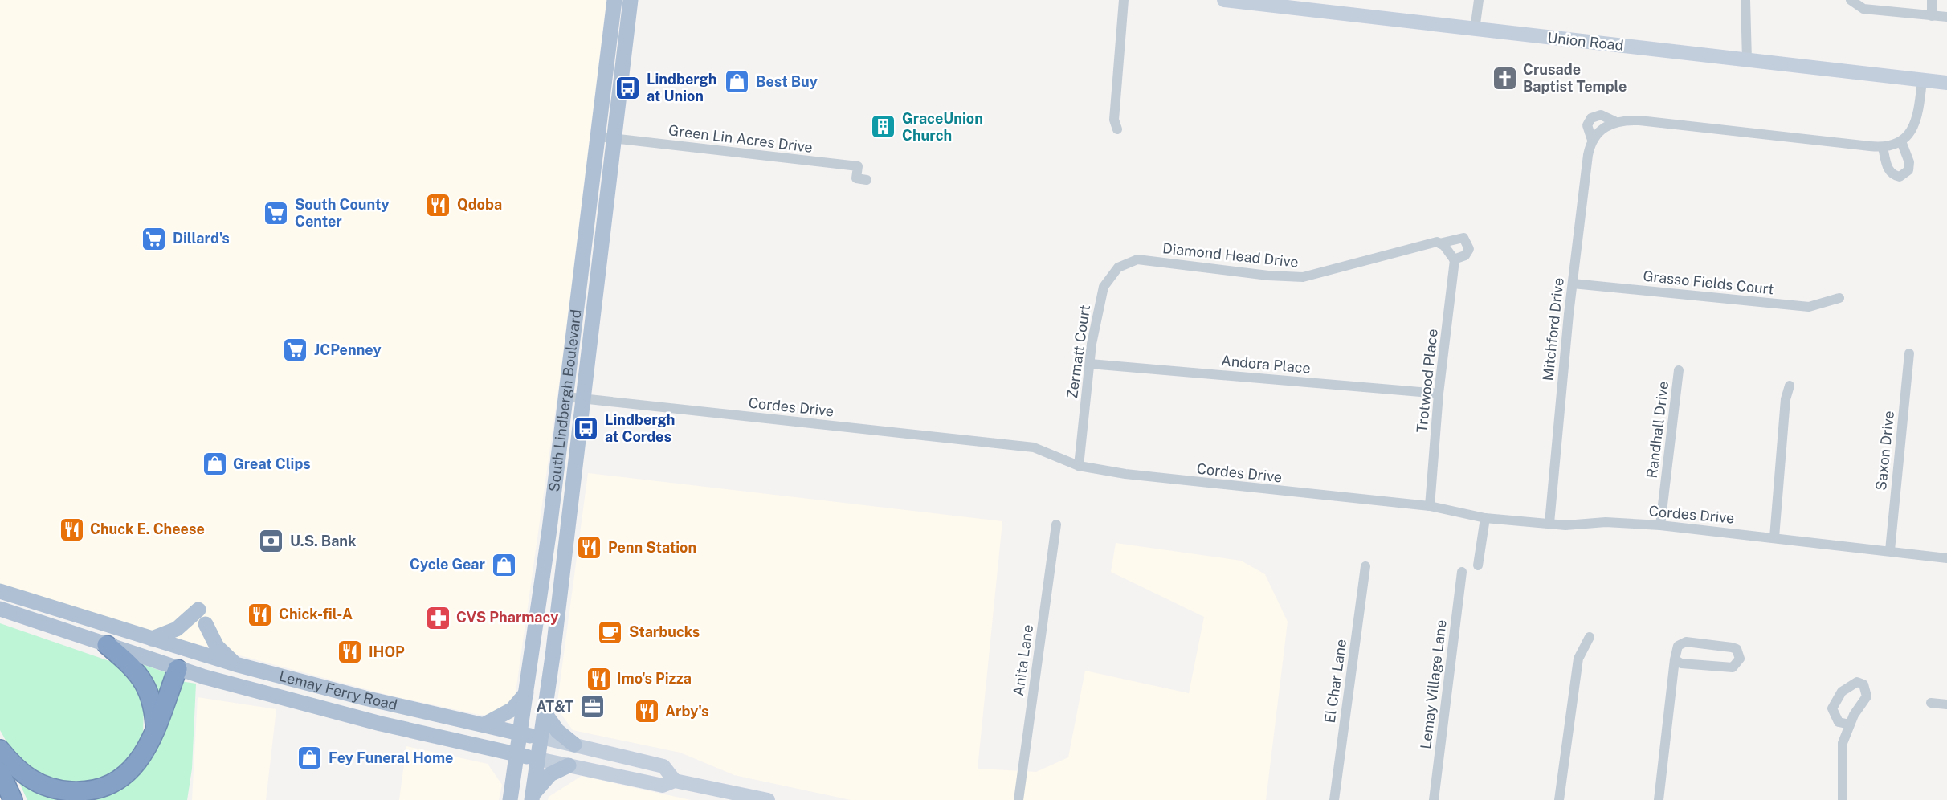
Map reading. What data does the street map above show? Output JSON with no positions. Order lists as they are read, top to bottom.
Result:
{
  "streets": {
    "main road": ["Union Road", "South Lindbergh Boulevard", "Lemay Ferry Road"],
    "street": [
      "Green Lin Acres Drive",
      "Diamond Head Drive",
      "Grasso Fields Court",
      "Mitchford Drive",
      "Zermatt Court",
      "Andora Place",
      "Trotwood Place",
      "Cordes Drive",
      "Randhall Drive",
      "Saxon Drive",
      "Anita Lane",
      "El Char Lane",
      "Lemay Village Lane"
    ]
  },
  "crossings": [
    ["Green Lin Acres Drive", "South Lindbergh Boulevard"],
    ["Diamond Head Drive", "Zermatt Court"],
    ["Diamond Head Drive", "Trotwood Place"],
    ["Grasso Fields Court", "Mitchford Drive"],
    ["Mitchford Drive", "Cordes Drive"],
    ["Zermatt Court", "Andora Place"],
    ["Zermatt Court", "Cordes Drive"],
    ["Andora Place", "Trotwood Place"],
    ["Trotwood Place", "Cordes Drive"],
    ["South Lindbergh Boulevard", "Cordes Drive"],
    ["South Lindbergh Boulevard", "Lemay Ferry Road"],
    ["Cordes Drive", "Randhall Drive"],
    ["Cordes Drive", "Saxon Drive"]
  ],
  "places": {
    "church": ["Crusade Baptist Temple"],
    "shop": [
      "Best Buy",
      "Great Clips",
      "Cycle Gear",
      "Fey Funeral Home"
    ],
    "bus stop": ["Lindbergh at Union", "Lindbergh at Cordes"],
    "building": ["GraceUnion Church"],
    "restaurant": [
      "Qdoba",
      "Chuck E. Cheese",
      "Penn Station",
      "Chick-fil-A",
      "IHOP",
      "Imo's Pizza",
      "Arby's"
    ],
    "supermarket": ["South County Center", "Dillard's", "JCPenney"],
    "bank": ["U.S. Bank"],
    "pharmacy": ["CVS Pharmacy"],
    "cafe": ["Starbucks"],
    "office": ["AT&T"]
  }
}
